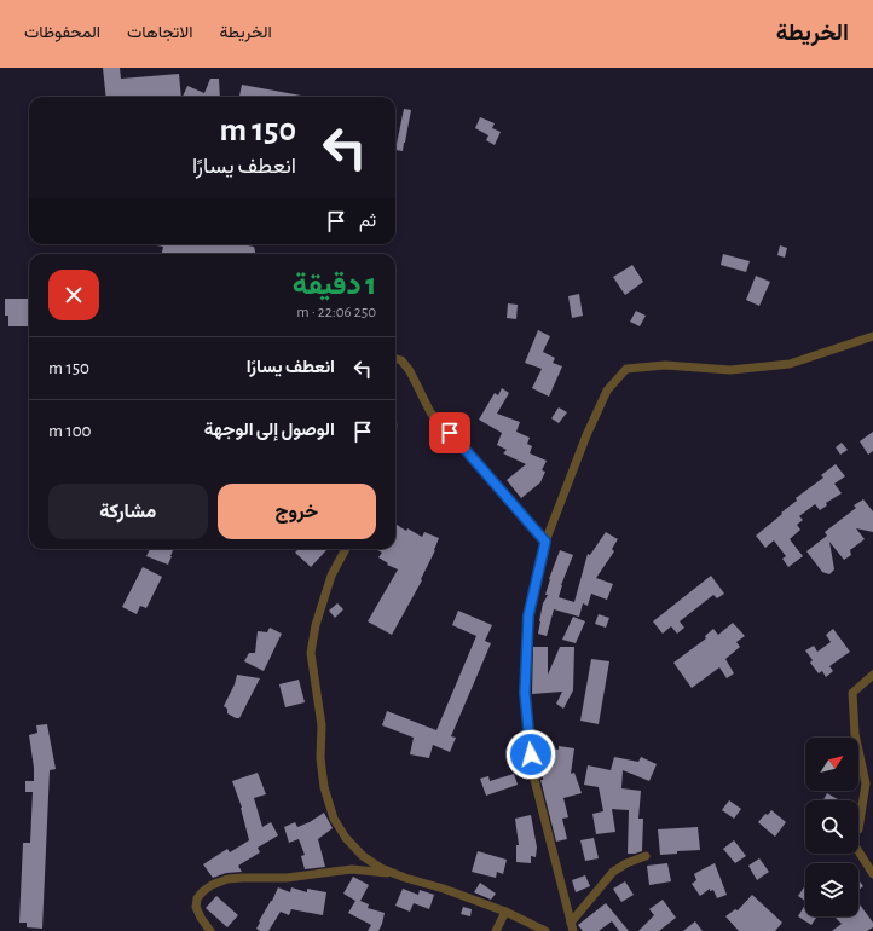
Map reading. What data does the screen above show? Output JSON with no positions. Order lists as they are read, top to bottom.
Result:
{
  "north": "top right",
  "page": {
    "header": "الخريطة",
    "nav": ["الخريطة", "الاتجاهات", "المحفوظات"],
    "turn": ["150 m", "انعطف يسارًا"],
    "then": "ثم",
    "heading": ["1 دقيقة", "250 m · 22:06"],
    "list": [
      {
        "name": "انعطف يسارًا",
        "value": "150 m"
      },
      {
        "name": "الوصول إلى الوجهة",
        "value": "100 m"
      }
    ],
    "buttons": ["خروج", "مشاركة"]
  }
}
